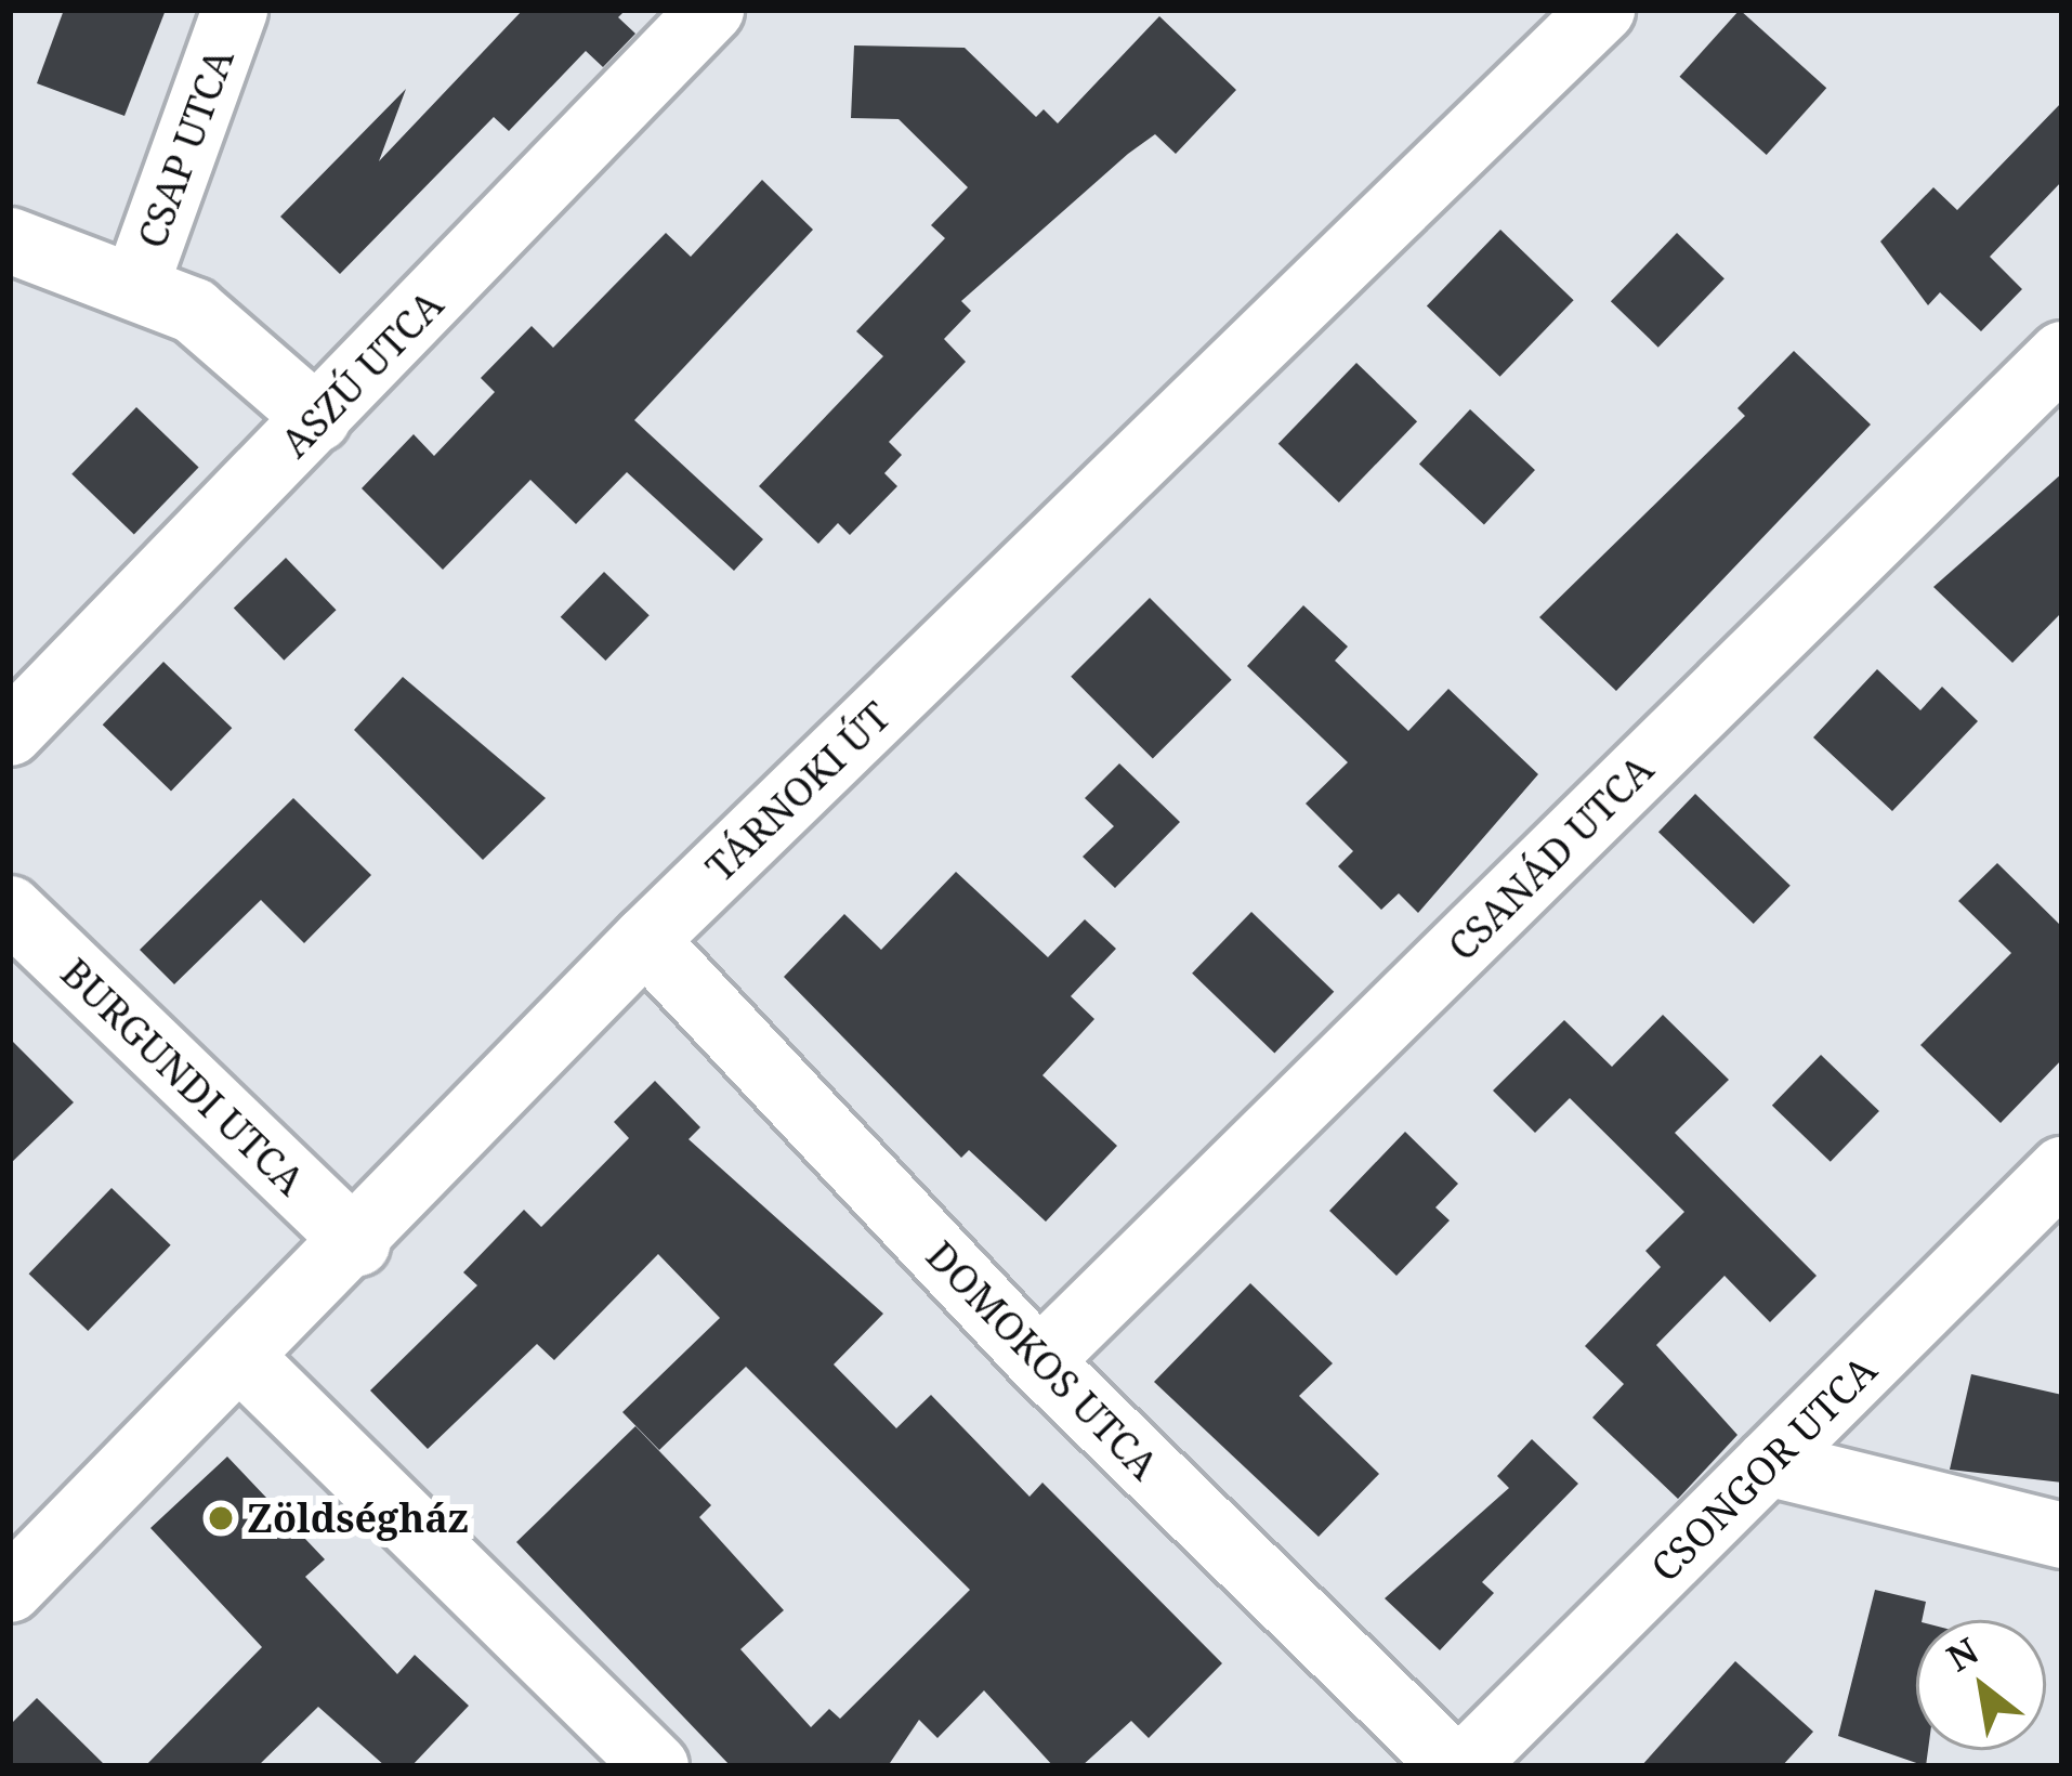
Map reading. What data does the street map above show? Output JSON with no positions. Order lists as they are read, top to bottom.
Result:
{
  "streets": {
    "street": [
      "CSAP UTCA",
      "ASZÚ UTCA",
      "TÁRNOKI ÚT",
      "CSANÁD UTCA",
      "BURGUNDI UTCA",
      "DOMOKOS UTCA",
      "CSONGOR UTCA"
    ]
  },
  "crossings": [
    ["TÁRNOKI ÚT", "BURGUNDI UTCA"],
    ["TÁRNOKI ÚT", "DOMOKOS UTCA"],
    ["CSANÁD UTCA", "DOMOKOS UTCA"]
  ],
  "places": ["Zöldségház"],
  "north": "top left"
}
